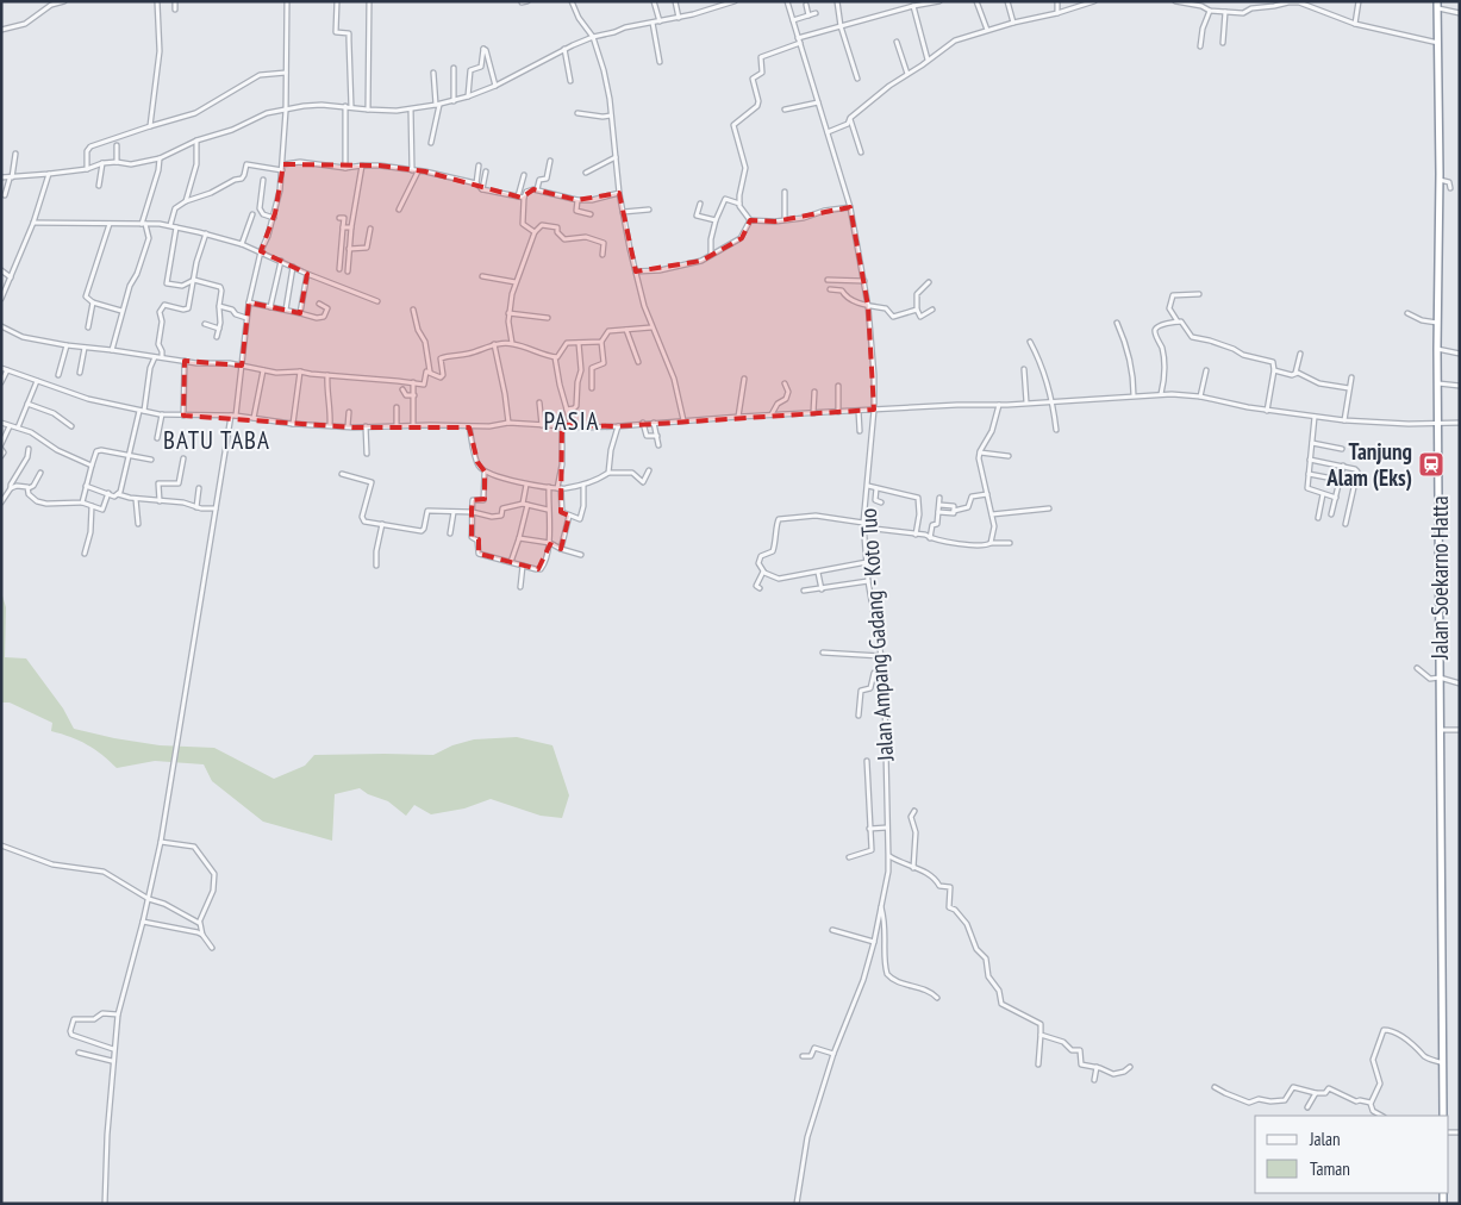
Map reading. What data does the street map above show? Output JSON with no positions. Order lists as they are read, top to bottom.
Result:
{
  "streets": {
    "highway": ["Jalan Soekarno Hatta"],
    "street": ["Jalan Ampang Gadang - Koto Tuo"]
  },
  "districts": ["PASIA", "BATU TABA"],
  "places": {
    "station": ["Tanjung Alam (Eks)"]
  },
  "legend": ["Jalan", "Taman"]
}
